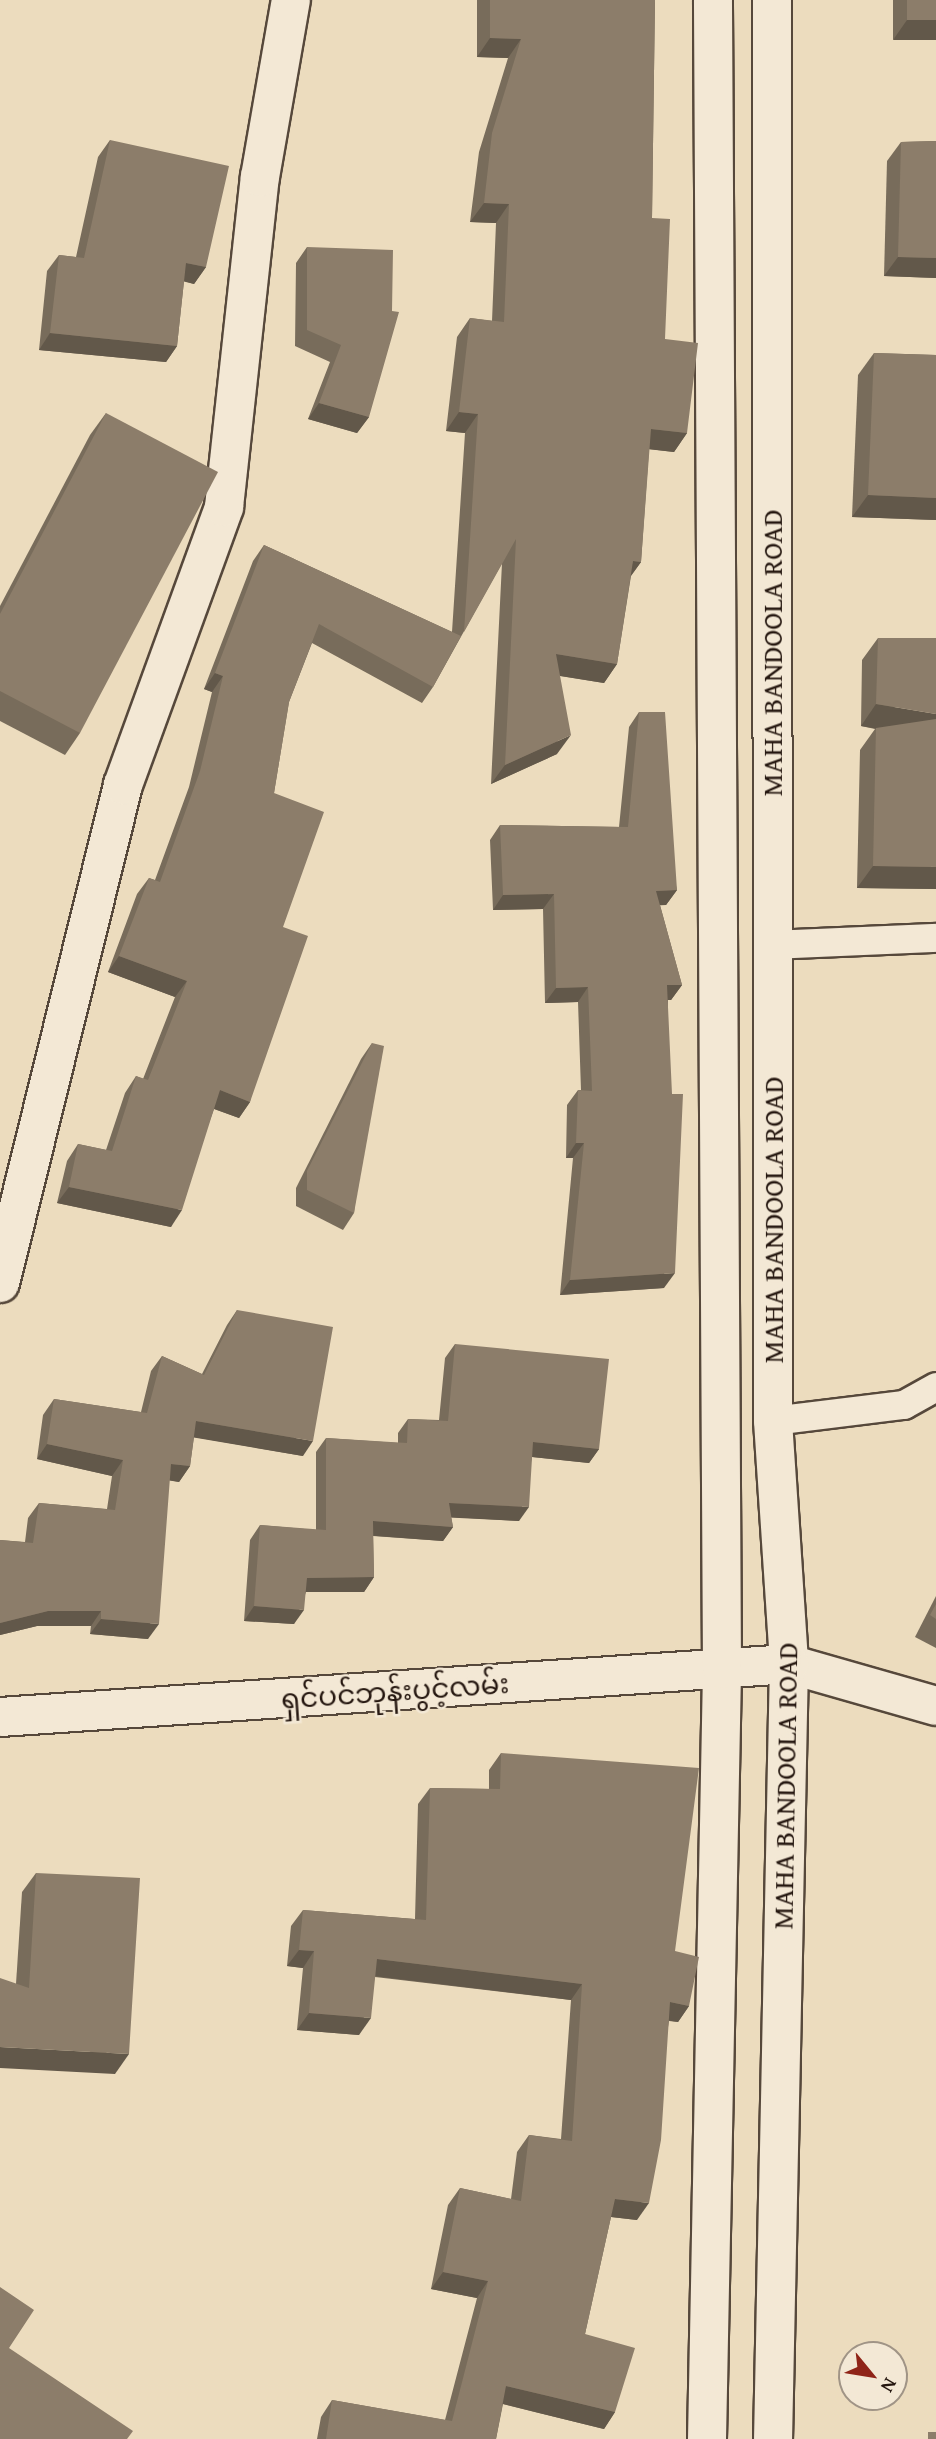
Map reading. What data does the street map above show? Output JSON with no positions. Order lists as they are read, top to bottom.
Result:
{
  "streets": {
    "main road": ["MAHA BANDOOLA ROAD", "ရှင်ပင်ဘုန်းပွင့်လမ်း"]
  },
  "crossings": [
    ["MAHA BANDOOLA ROAD", "ရှင်ပင်ဘုန်းပွင့်လမ်း"]
  ],
  "north": "bottom right"
}
